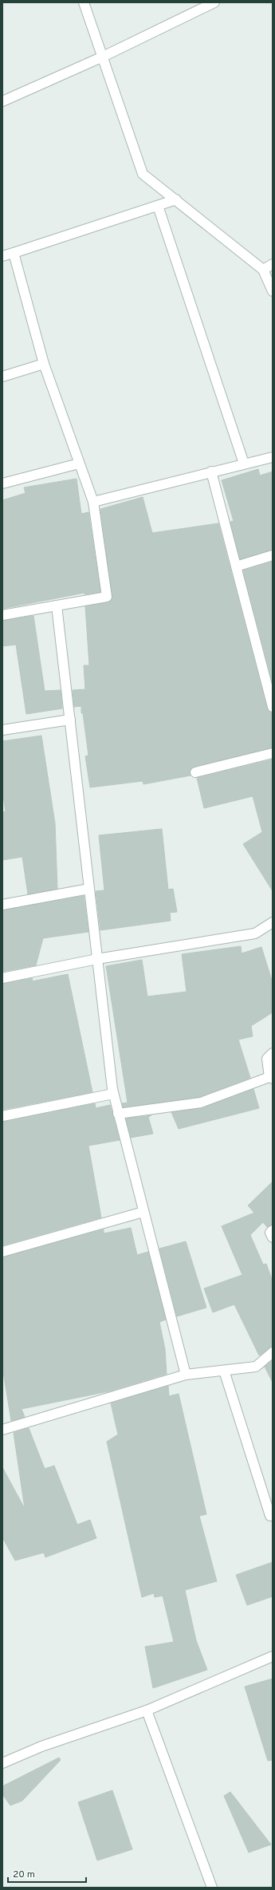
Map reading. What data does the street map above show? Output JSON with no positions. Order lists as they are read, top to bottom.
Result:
{
  "scale_bar": "20 m"
}
